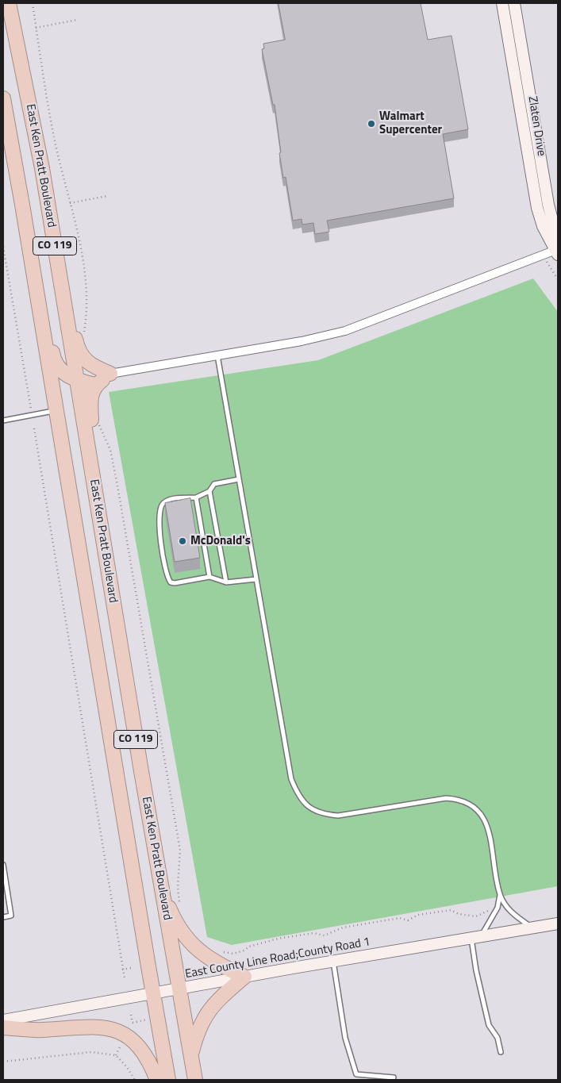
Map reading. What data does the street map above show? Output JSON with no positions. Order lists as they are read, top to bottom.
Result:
{
  "streets": {
    "highway": ["East Ken Pratt Boulevard", "CO 119"],
    "main road": ["Zlaten Drive", "East County Line Road;County Road 1"]
  },
  "crossings": [
    ["East Ken Pratt Boulevard", "East County Line Road;County Road 1"]
  ],
  "places": ["Walmart Supercenter", "McDonald's"]
}
